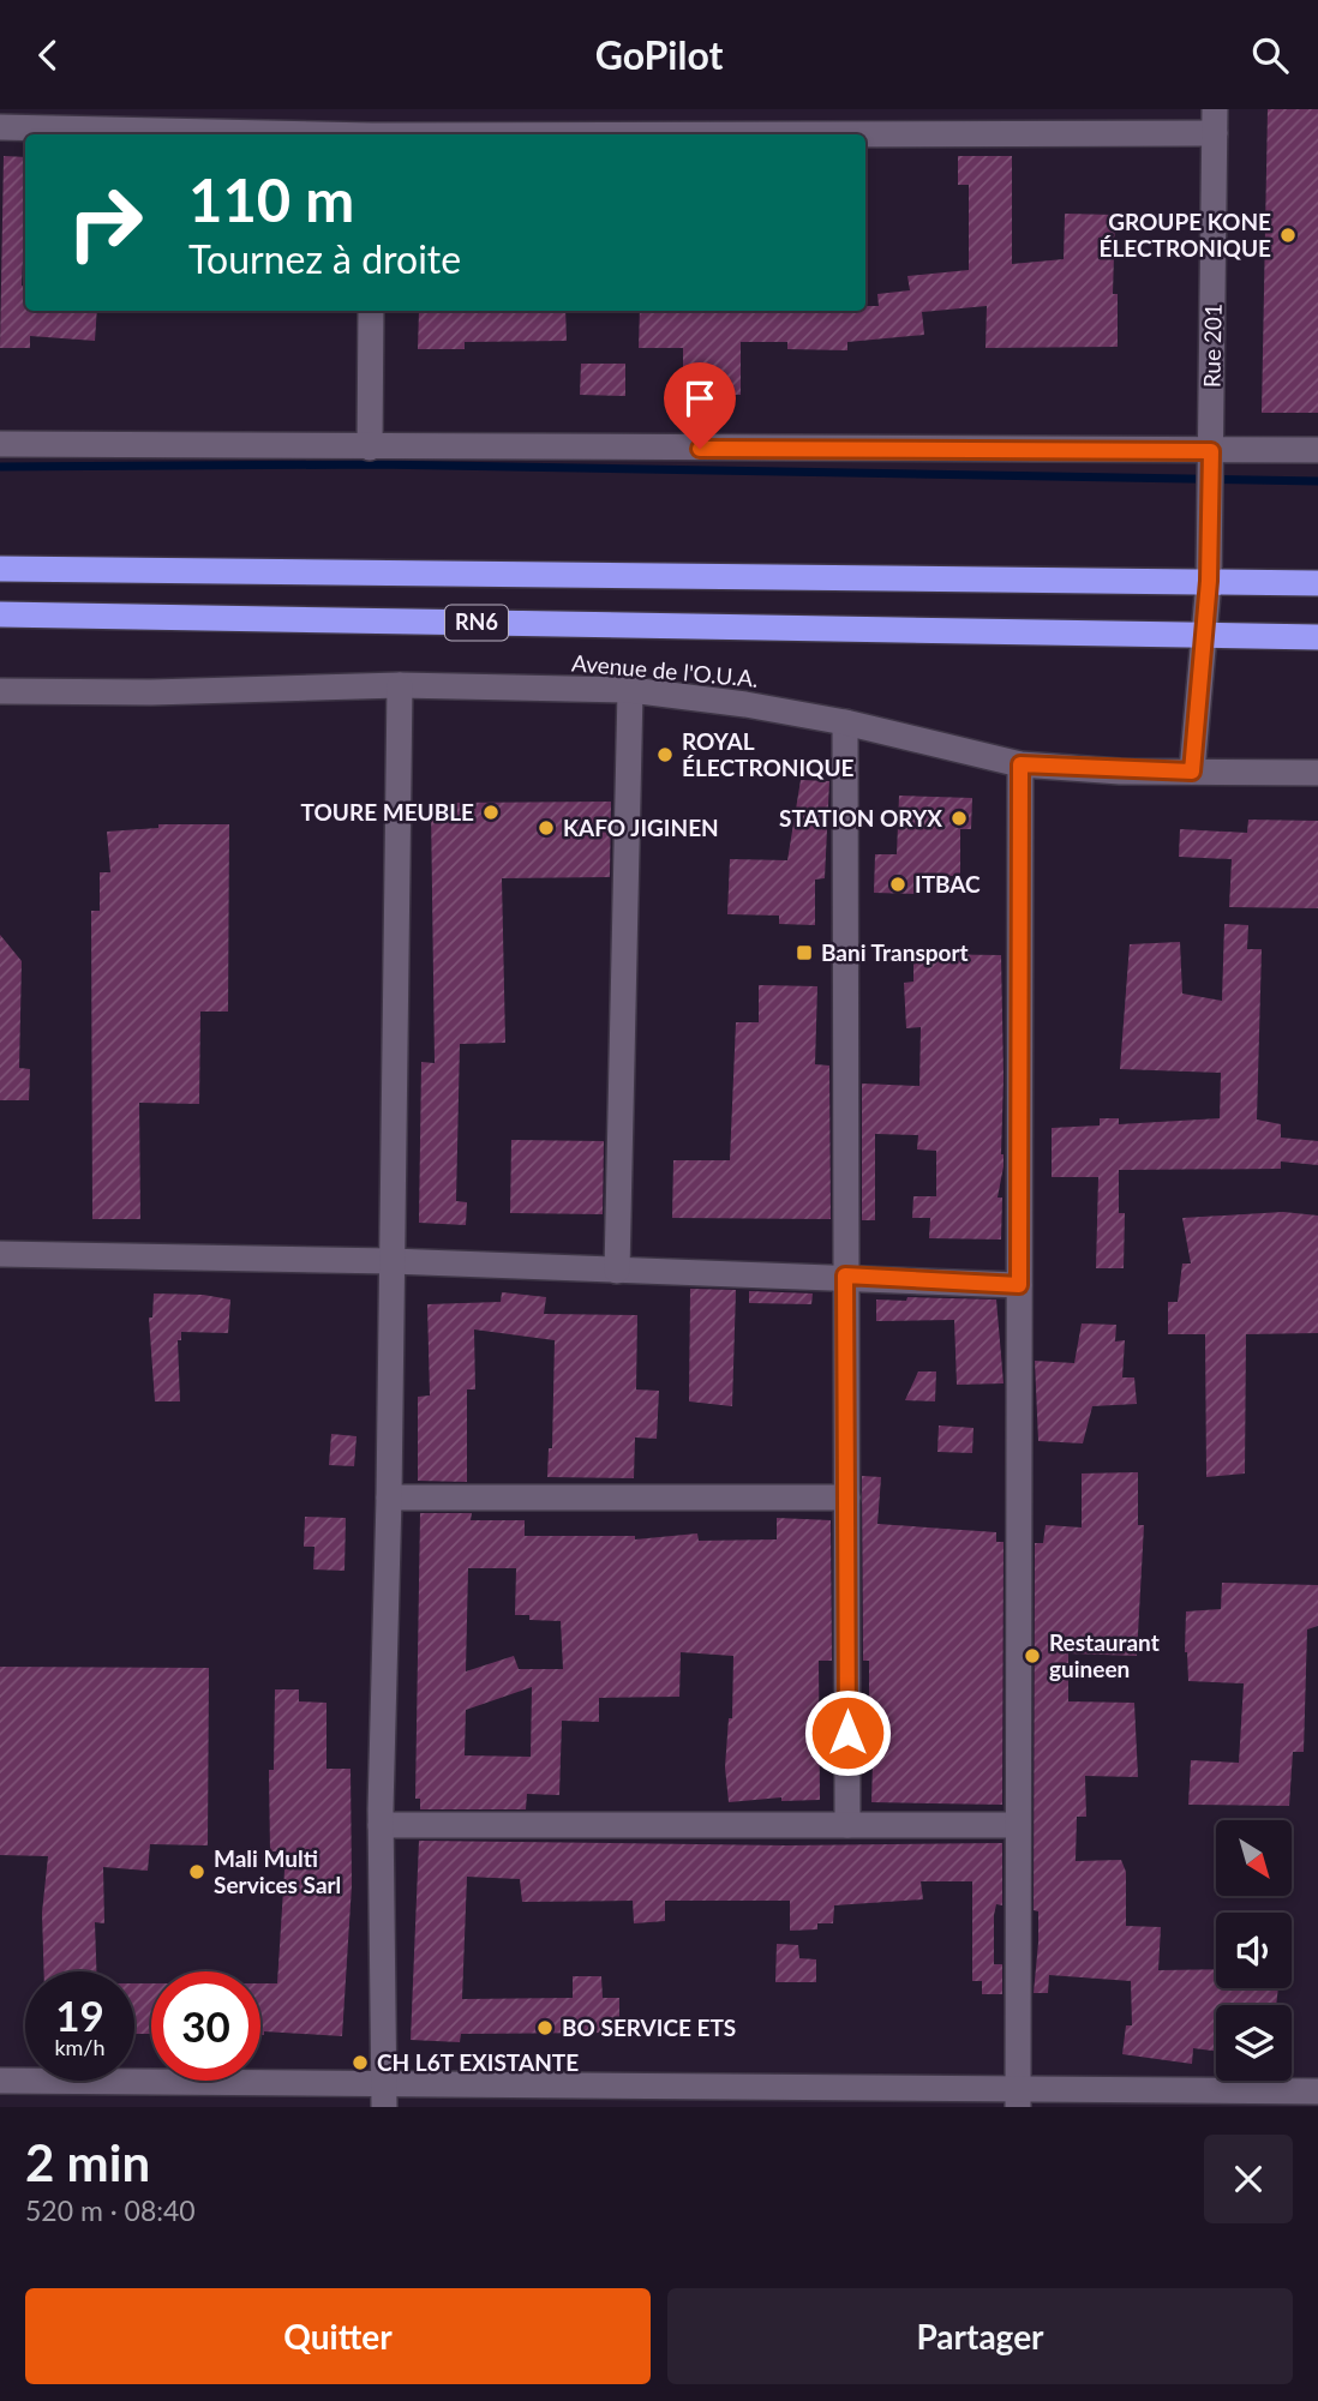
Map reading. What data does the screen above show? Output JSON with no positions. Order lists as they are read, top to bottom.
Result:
{
  "streets": {
    "highway": ["RN6", "Avenue de l'O.U.A."],
    "street": ["Rue 201"]
  },
  "crossings": [
    ["Rue 201", "RN6"],
    ["Rue 201", "Avenue de l'O.U.A."]
  ],
  "places": {
    "other": [
      "GROUPE KONE ÉLECTRONIQUE",
      "ROYAL ÉLECTRONIQUE",
      "TOURE MEUBLE",
      "STATION ORYX",
      "KAFO JIGINEN",
      "ITBAC",
      "Restaurant guineen",
      "Mali Multi Services Sarl",
      "BO SERVICE ETS",
      "CH L6T EXISTANTE"
    ],
    "transit": ["Bani Transport"]
  },
  "north": "bottom right",
  "page": {
    "header": "GoPilot",
    "turn": ["110 m", "Tournez à droite"],
    "speed": "19 km/h",
    "limit": "30",
    "heading": ["2 min", "520 m · 08:40"],
    "buttons": ["Quitter", "Partager"]
  }
}
